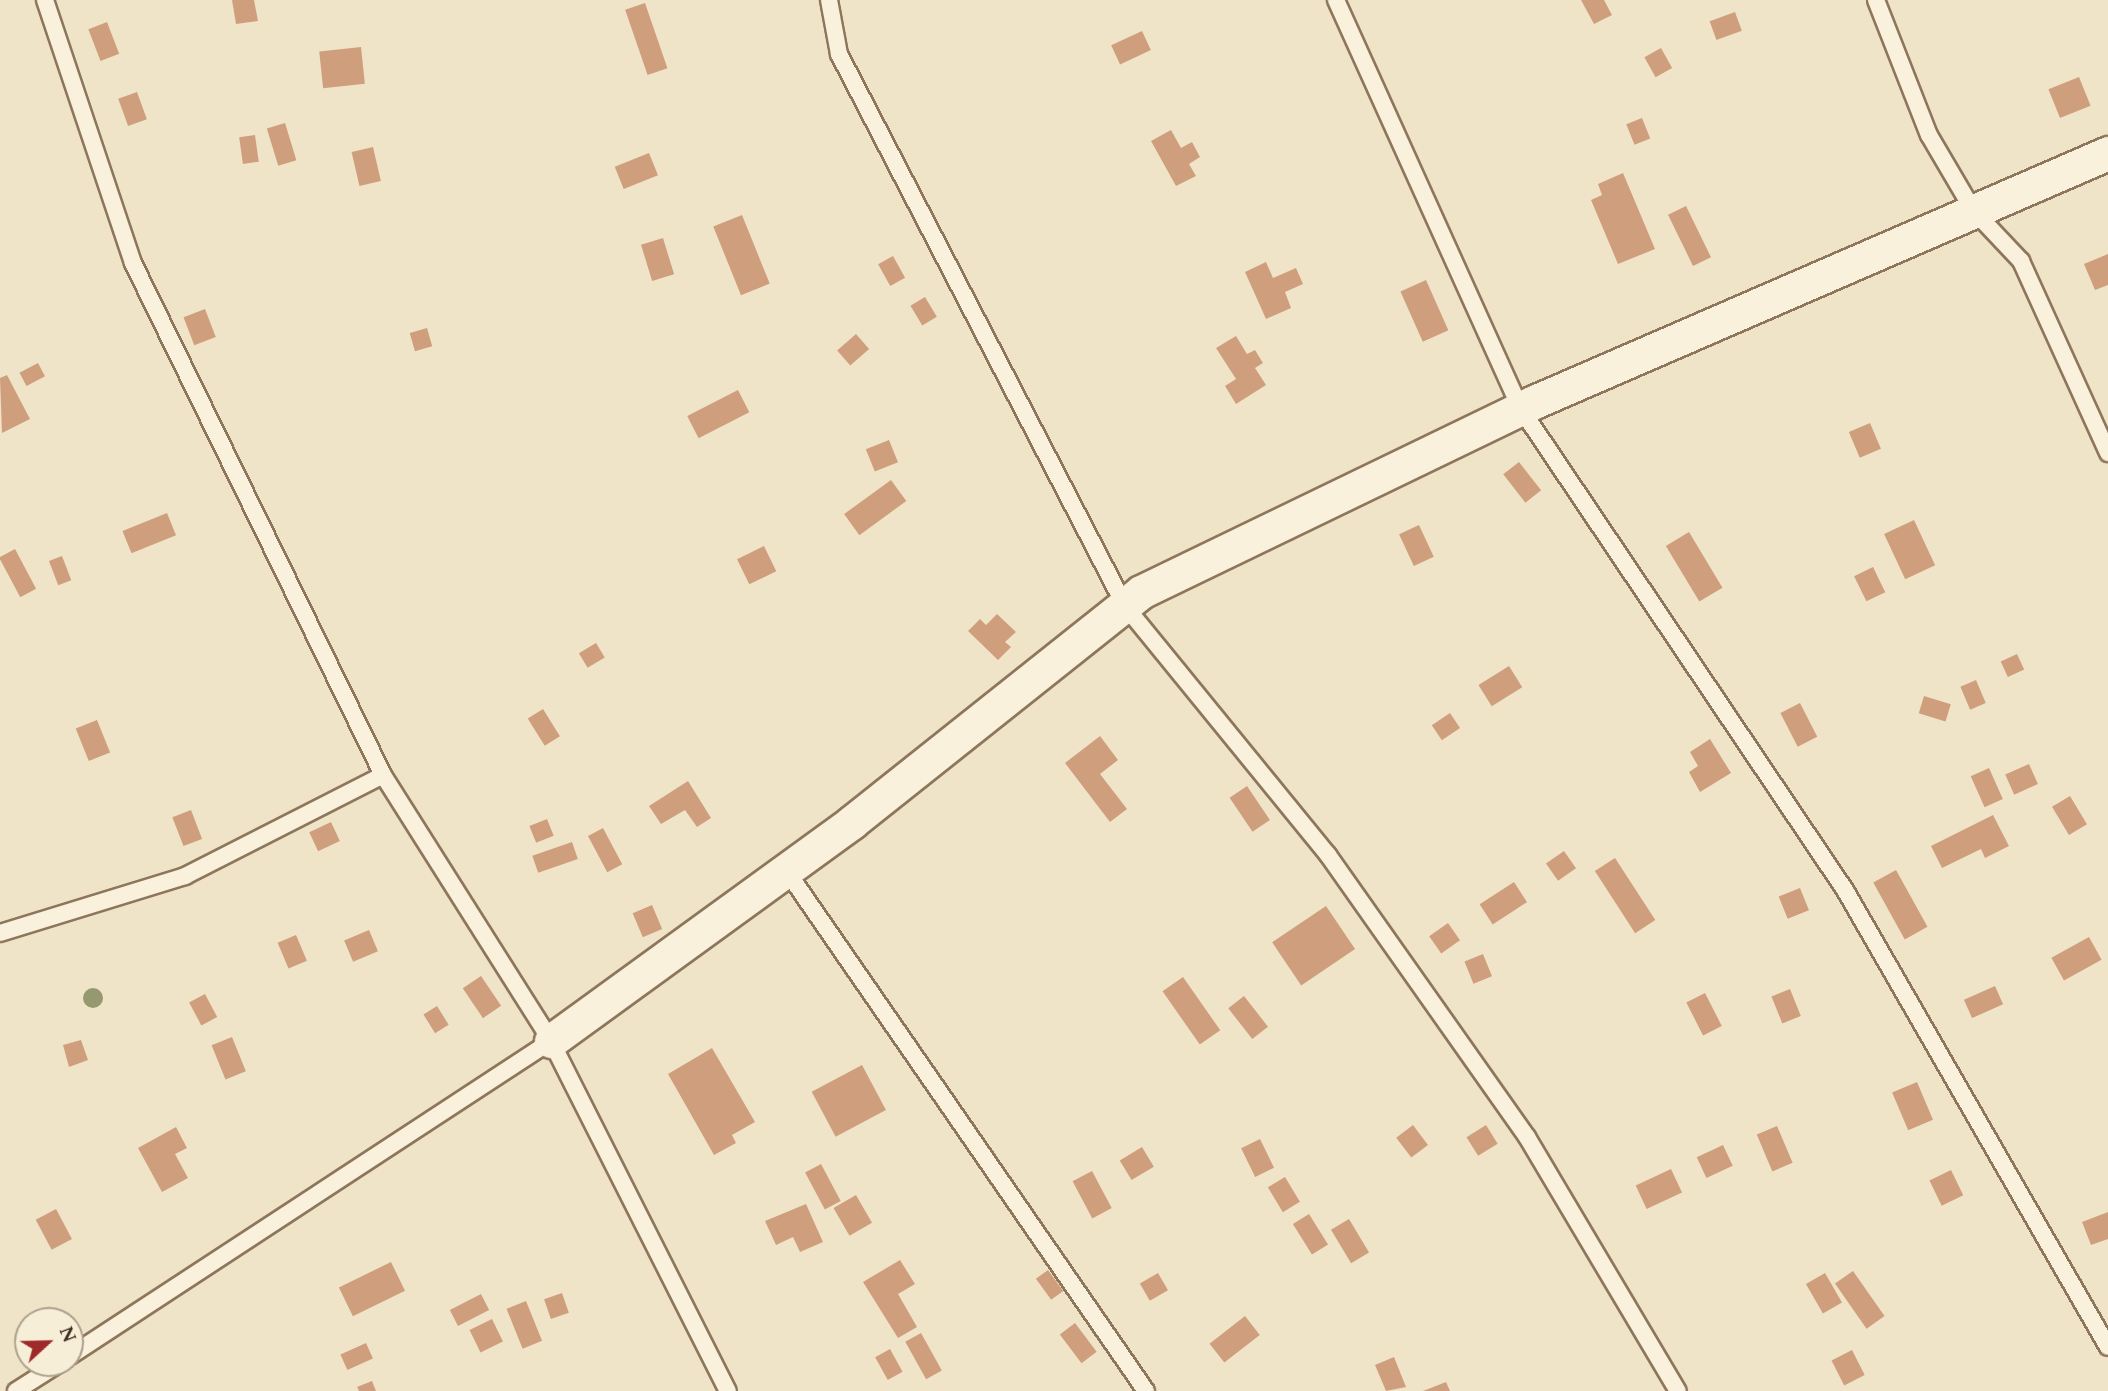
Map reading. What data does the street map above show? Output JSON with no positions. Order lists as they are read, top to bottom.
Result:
{
  "north": "right"
}
